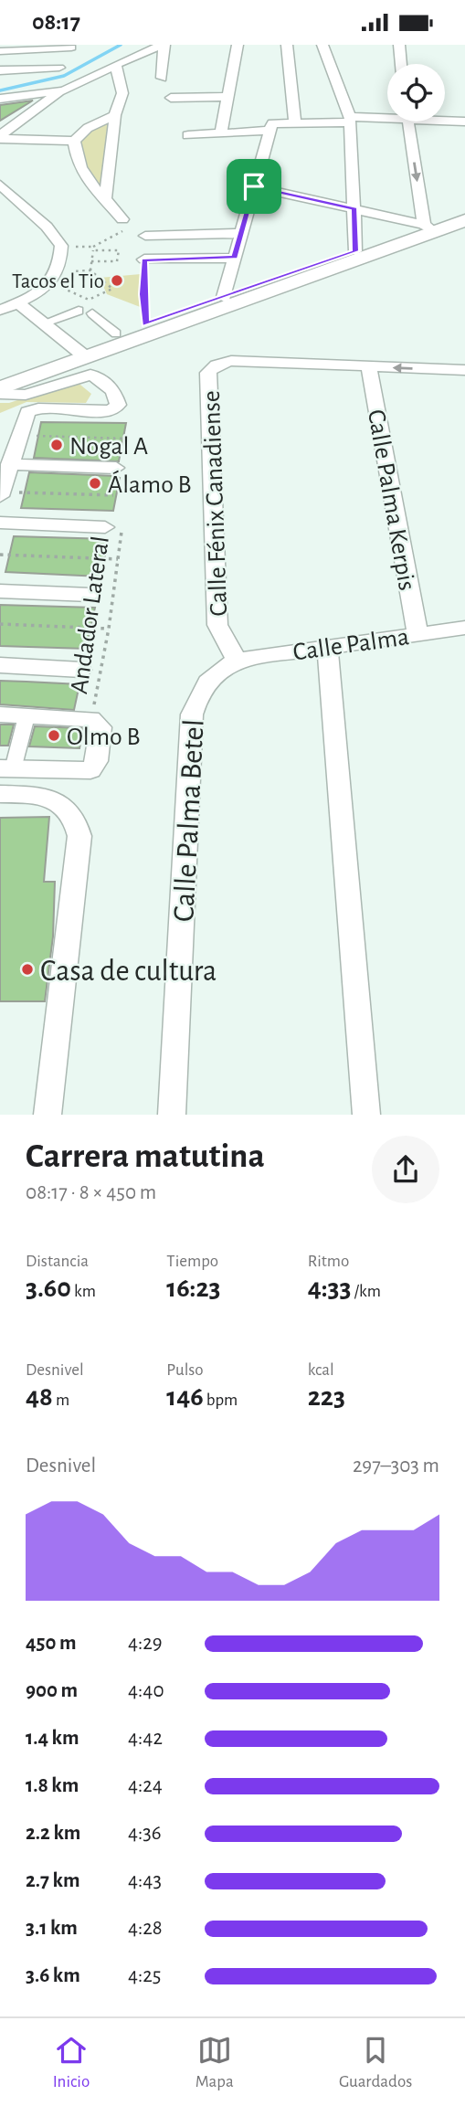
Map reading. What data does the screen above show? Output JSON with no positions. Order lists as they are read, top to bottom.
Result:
{
  "streets": {
    "street": [
      "Calle Palma Kerpis",
      "Calle Fénix Canadiense",
      "Calle Palma",
      "Calle Palma Betel"
    ],
    "path": ["Andador Lateral"]
  },
  "crossings": [
    ["Calle Palma Kerpis", "Calle Fénix Canadiense"],
    ["Calle Palma Kerpis", "Calle Palma"],
    ["Calle Fénix Canadiense", "Calle Palma"],
    ["Calle Fénix Canadiense", "Calle Palma Betel"],
    ["Calle Palma", "Calle Palma Betel"]
  ],
  "places": [
    "Tacos el Tio",
    "Nogal A",
    "Álamo B",
    "Olmo B",
    "Casa de cultura"
  ],
  "page": {
    "status": "08:17",
    "heading": ["Carrera matutina", "08:17 · 8 × 450 m"],
    "stats": [
      ["Distancia", "3.60 km"],
      ["Tiempo", "16:23"],
      ["Ritmo", "4:33 /km"],
      ["Desnivel", "48 m"],
      ["Pulso", "146 bpm"],
      ["kcal", "223"]
    ],
    "chart": ["Desnivel", "297–303 m"],
    "list": [
      {
        "name": "450 m",
        "note": "4:29"
      },
      {
        "name": "900 m",
        "note": "4:40"
      },
      {
        "name": "1.4 km",
        "note": "4:42"
      },
      {
        "name": "1.8 km",
        "note": "4:24"
      },
      {
        "name": "2.2 km",
        "note": "4:36"
      },
      {
        "name": "2.7 km",
        "note": "4:43"
      },
      {
        "name": "3.1 km",
        "note": "4:28"
      },
      {
        "name": "3.6 km",
        "note": "4:25"
      }
    ],
    "tabs": ["Inicio", "Mapa", "Guardados"]
  }
}
